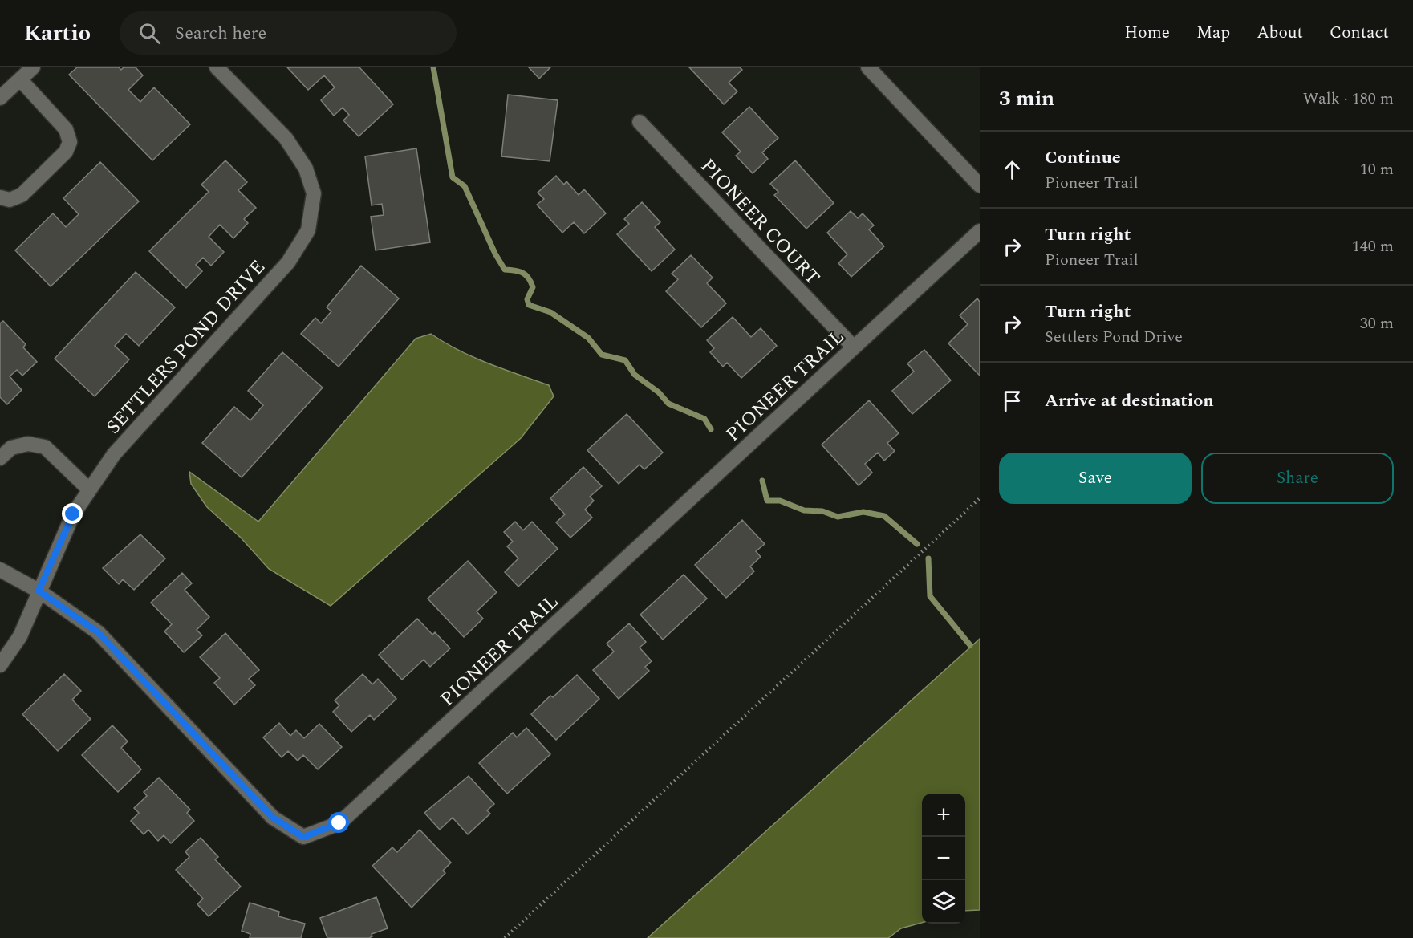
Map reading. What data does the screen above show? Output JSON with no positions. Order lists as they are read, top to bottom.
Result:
{
  "streets": {
    "street": ["PIONEER COURT", "SETTLERS POND DRIVE", "PIONEER TRAIL"]
  },
  "crossings": [
    ["PIONEER COURT", "PIONEER TRAIL"],
    ["SETTLERS POND DRIVE", "PIONEER TRAIL"]
  ],
  "page": {
    "header": "Kartio",
    "search": "Search here",
    "nav": [
      "Home",
      "Map",
      "About",
      "Contact"
    ],
    "heading": ["3 min", "Walk · 180 m"],
    "list": [
      ["Continue", "Pioneer Trail", "10 m"],
      ["Turn right", "Pioneer Trail", "140 m"],
      ["Turn right", "Settlers Pond Drive", "30 m"],
      "Arrive at destination"
    ],
    "buttons": ["Save", "Share"],
    "map_buttons": ["+", "−"]
  }
}
